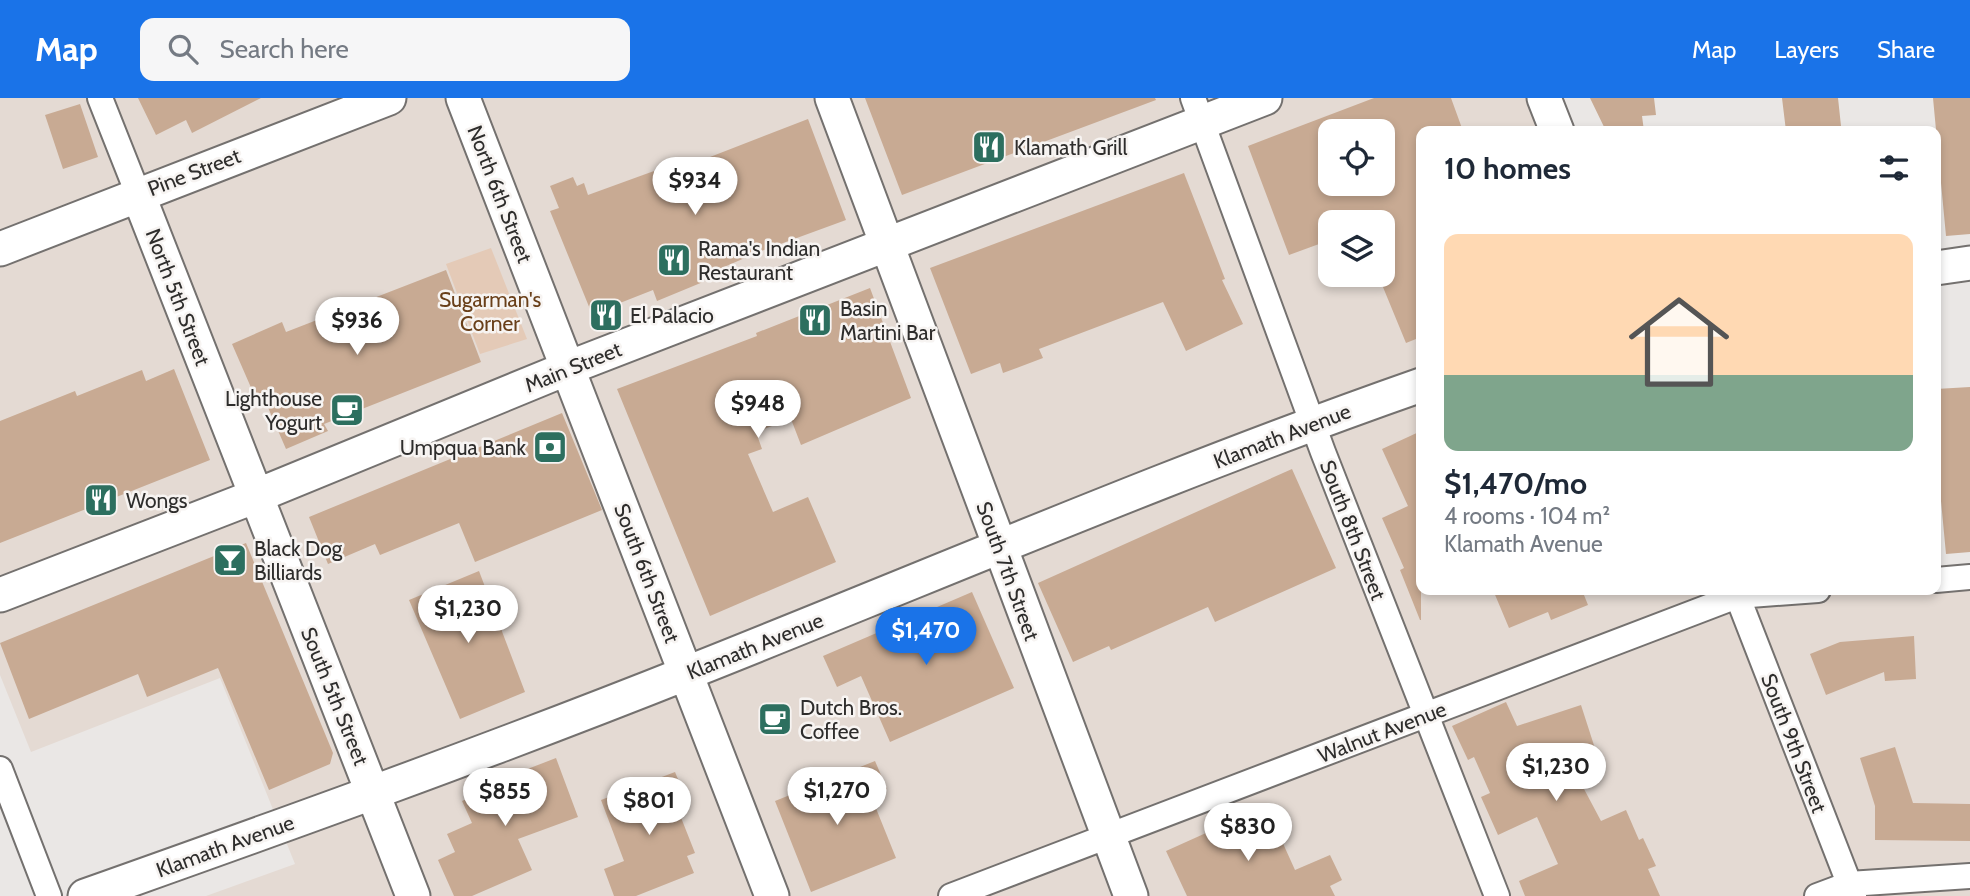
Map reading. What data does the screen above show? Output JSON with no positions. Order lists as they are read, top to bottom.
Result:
{
  "streets": {
    "main road": [
      "Pine Street",
      "North 6th Street",
      "North 5th Street",
      "Main Street",
      "Klamath Avenue",
      "South 7th Street",
      "South 6th Street",
      "South 5th Street"
    ],
    "street": ["South 8th Street", "Walnut Avenue", "South 9th Street"]
  },
  "crossings": [
    ["Pine Street", "North 5th Street"],
    ["North 6th Street", "Main Street"],
    ["North 6th Street", "South 6th Street"],
    ["North 5th Street", "Main Street"],
    ["North 5th Street", "South 5th Street"],
    ["Main Street", "South 8th Street"],
    ["Main Street", "South 7th Street"],
    ["Main Street", "South 6th Street"],
    ["Main Street", "South 5th Street"],
    ["Klamath Avenue", "South 8th Street"],
    ["Klamath Avenue", "South 7th Street"],
    ["Klamath Avenue", "South 6th Street"],
    ["Klamath Avenue", "South 5th Street"],
    ["South 8th Street", "Walnut Avenue"],
    ["South 7th Street", "Walnut Avenue"]
  ],
  "parks": ["Sugarman's Corner"],
  "places": {
    "restaurant": [
      "Klamath Grill",
      "Rama's Indian Restaurant",
      "El Palacio",
      "Basin Martini Bar",
      "Wongs"
    ],
    "cafe": ["Lighthouse Yogurt", "Dutch Bros. Coffee"],
    "bank": ["Umpqua Bank"],
    "bar": ["Black Dog Billiards"]
  },
  "page": {
    "header": "Map",
    "search": "Search here",
    "nav": ["Map", "Layers", "Share"],
    "heading": "10 homes",
    "price": [
      "$934",
      "$936",
      "$948",
      "$1,230",
      "$1,470",
      "$1,230",
      "$1,270",
      "$855",
      "$801",
      "$830"
    ],
    "list": [
      {
        "name": "$1,470/mo",
        "note": "4 rooms · 104 m² · Klamath Avenue"
      }
    ]
  }
}
